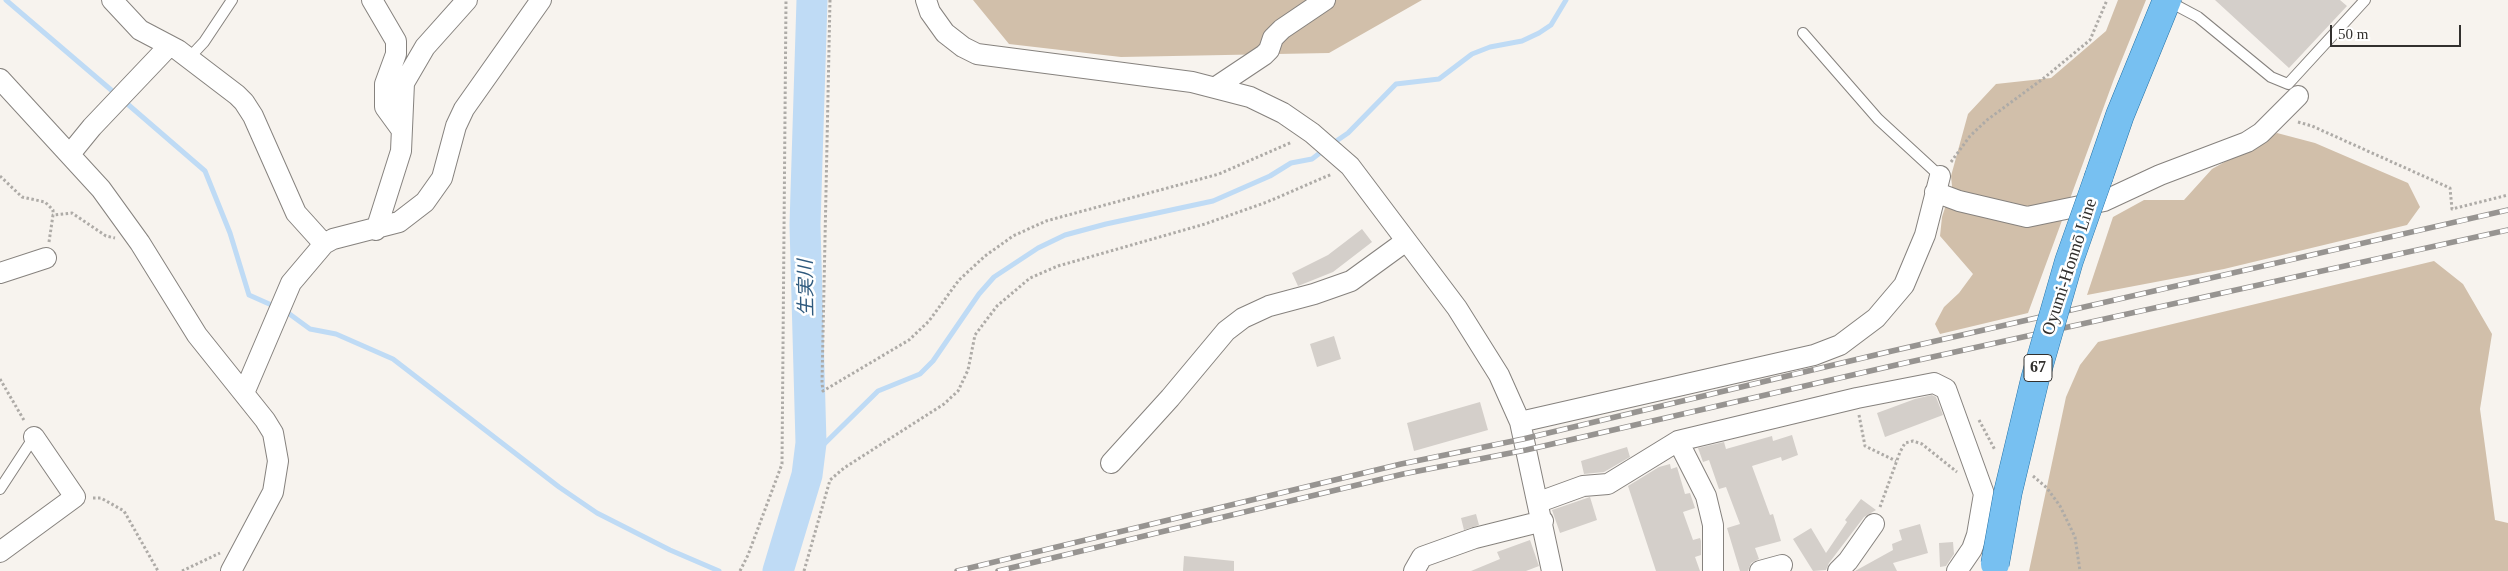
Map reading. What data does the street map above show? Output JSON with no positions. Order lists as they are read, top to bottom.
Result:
{
  "streets": {
    "main road": ["Oyumi-Honnō Line", "67"]
  },
  "water": ["生実川"],
  "scale_bar": "50 m"
}
